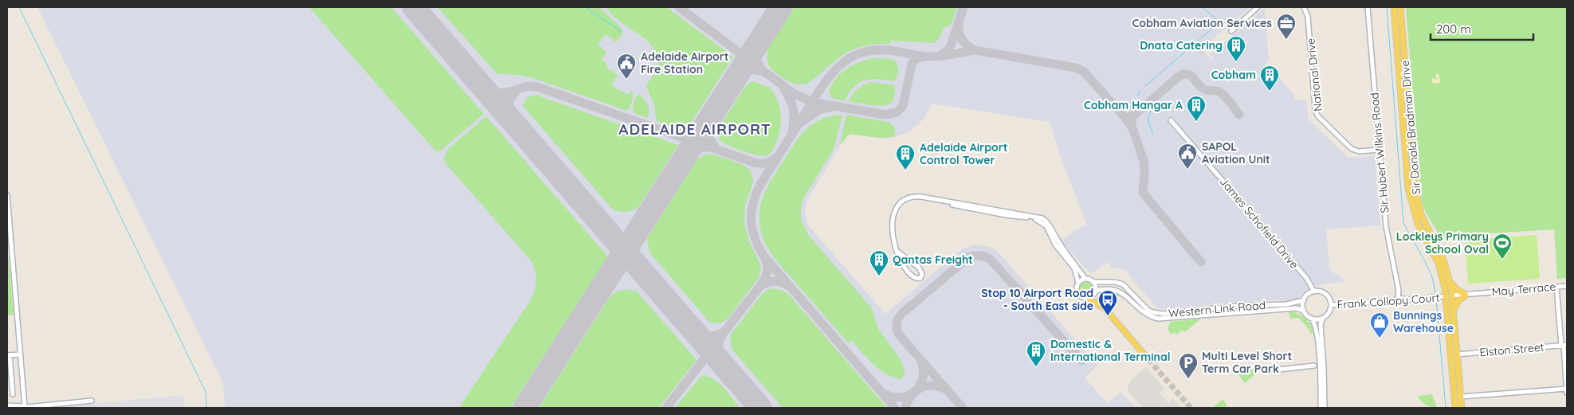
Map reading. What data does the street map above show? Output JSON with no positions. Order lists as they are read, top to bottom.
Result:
{
  "streets": {
    "main road": ["Sir Donald Bradman Drive"],
    "street": [
      "National Drive",
      "Sir Hubert Wilkins Road",
      "James Schofield Drive",
      "May Terrace",
      "Frank Collopy Court",
      "Western Link Road",
      "Elston Street"
    ]
  },
  "crossings": [
    ["National Drive", "Sir Hubert Wilkins Road"],
    ["Sir Donald Bradman Drive", "May Terrace"],
    ["Sir Donald Bradman Drive", "Frank Collopy Court"],
    ["Sir Donald Bradman Drive", "Elston Street"],
    ["Sir Hubert Wilkins Road", "Frank Collopy Court"],
    ["James Schofield Drive", "Frank Collopy Court"],
    ["James Schofield Drive", "Western Link Road"],
    ["Frank Collopy Court", "Western Link Road"]
  ],
  "districts": ["ADELAIDE AIRPORT"],
  "places": {
    "office": ["Cobham Aviation Services"],
    "building": [
      "Dnata Catering",
      "Cobham",
      "Cobham Hangar A",
      "Adelaide Airport Control Tower",
      "Qantas Freight",
      "Domestic & International Terminal"
    ],
    "public building": ["Adelaide Airport Fire Station", "SAPOL Aviation Unit"],
    "sports": ["Lockleys Primary School Oval"],
    "bus stop": ["Stop 10 Airport Road - South East side"],
    "shop": ["Bunnings Warehouse"],
    "parking": ["Multi Level Short Term Car Park"]
  },
  "scale_bar": "200 m"
}
